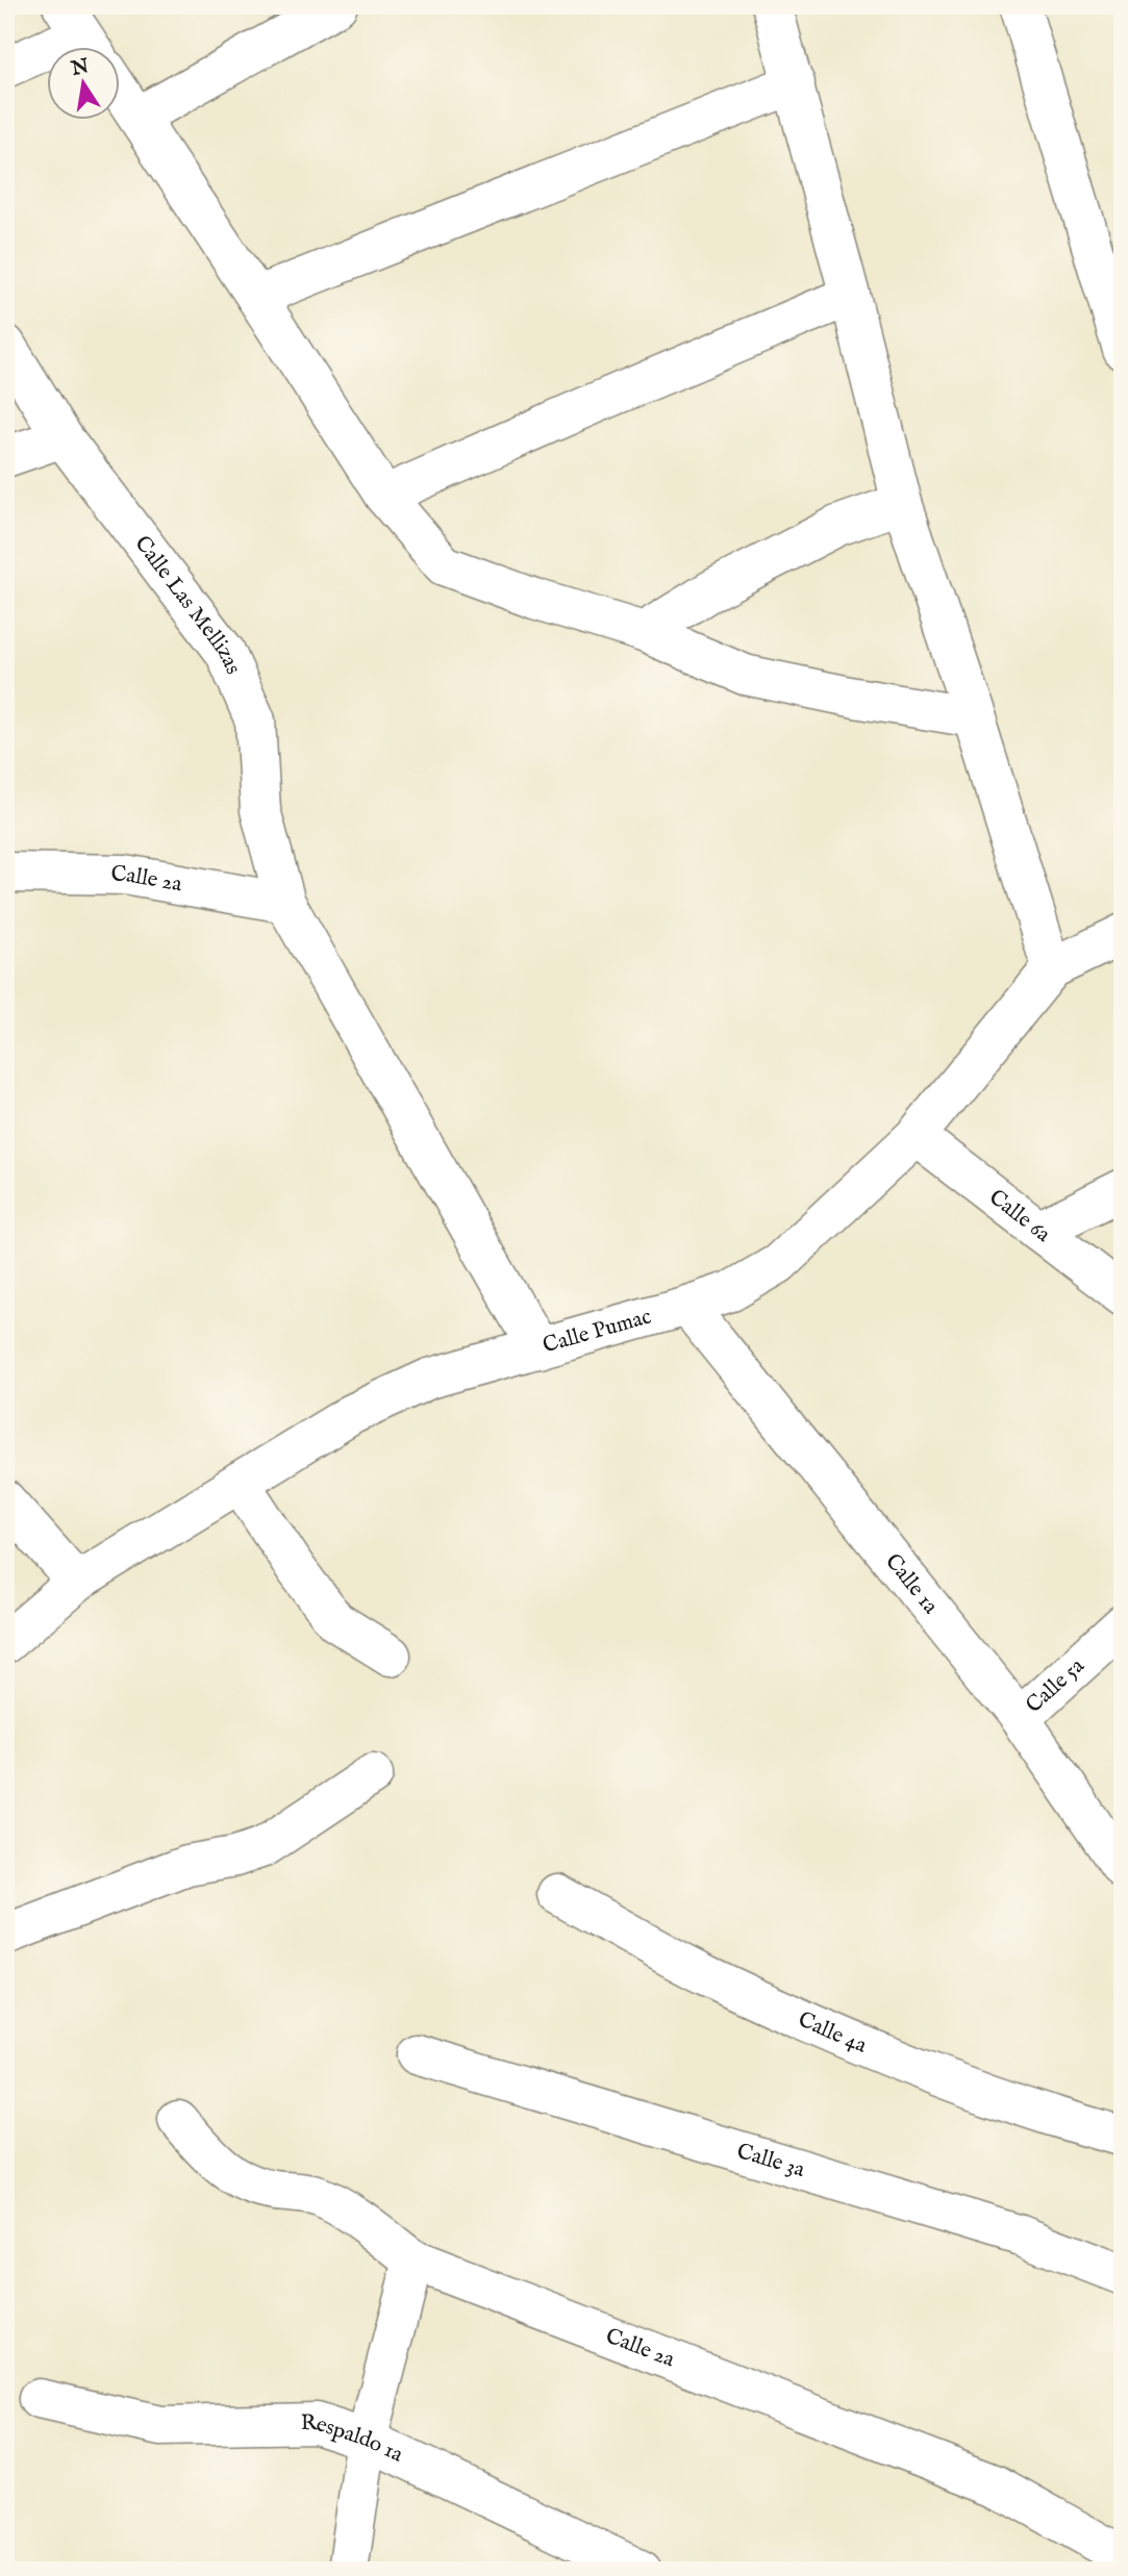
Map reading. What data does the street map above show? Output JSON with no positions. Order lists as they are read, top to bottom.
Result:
{
  "streets": {
    "street": [
      "Calle Las Mellizas",
      "Calle 2a",
      "Calle 6a",
      "Calle Pumac",
      "Calle 1a",
      "Calle 5a",
      "Calle 4a",
      "Calle 3a",
      "Respaldo 1a"
    ]
  },
  "crossings": [
    ["Calle Las Mellizas", "Calle 2a"],
    ["Calle Las Mellizas", "Calle Pumac"],
    ["Calle 6a", "Calle Pumac"],
    ["Calle Pumac", "Calle 1a"],
    ["Calle 1a", "Calle 5a"]
  ],
  "north": "top"
}
